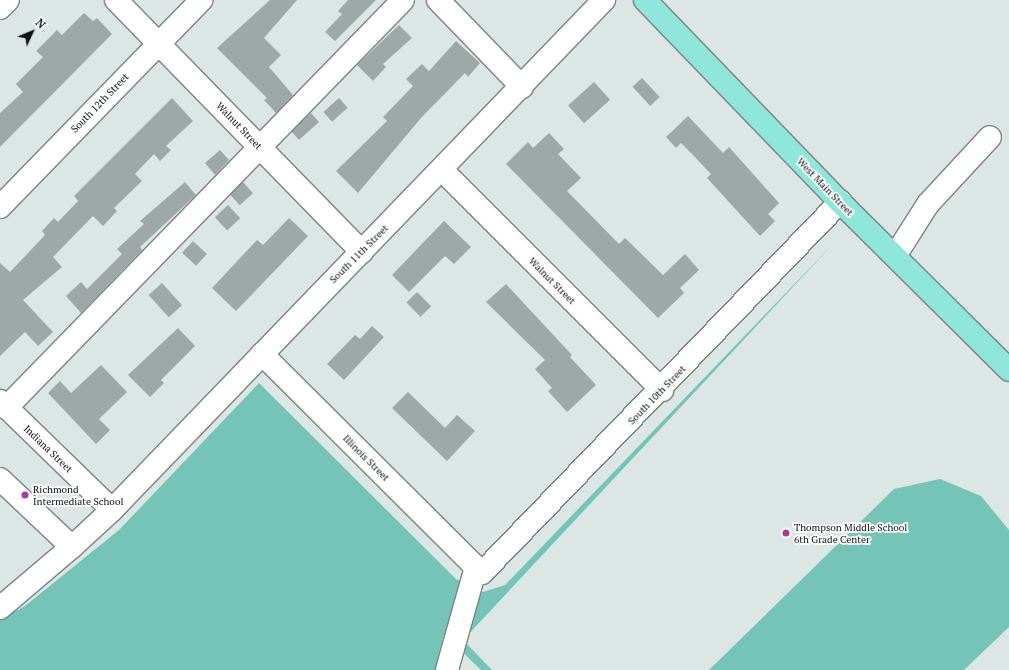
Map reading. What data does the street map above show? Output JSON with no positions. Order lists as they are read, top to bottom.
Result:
{
  "streets": {
    "main road": ["West Main Street"],
    "street": [
      "South 12th Street",
      "Walnut Street",
      "South 11th Street",
      "South 10th Street",
      "Indiana Street",
      "Illinois Street"
    ]
  },
  "crossings": [
    ["South 12th Street", "Walnut Street"],
    ["Walnut Street", "South 11th Street"],
    ["Walnut Street", "South 10th Street"],
    ["West Main Street", "South 10th Street"],
    ["South 11th Street", "Indiana Street"],
    ["South 11th Street", "Illinois Street"],
    ["South 10th Street", "Illinois Street"]
  ],
  "places": ["Richmond Intermediate School", "Thompson Middle School 6th Grade Center"],
  "north": "top right"
}
